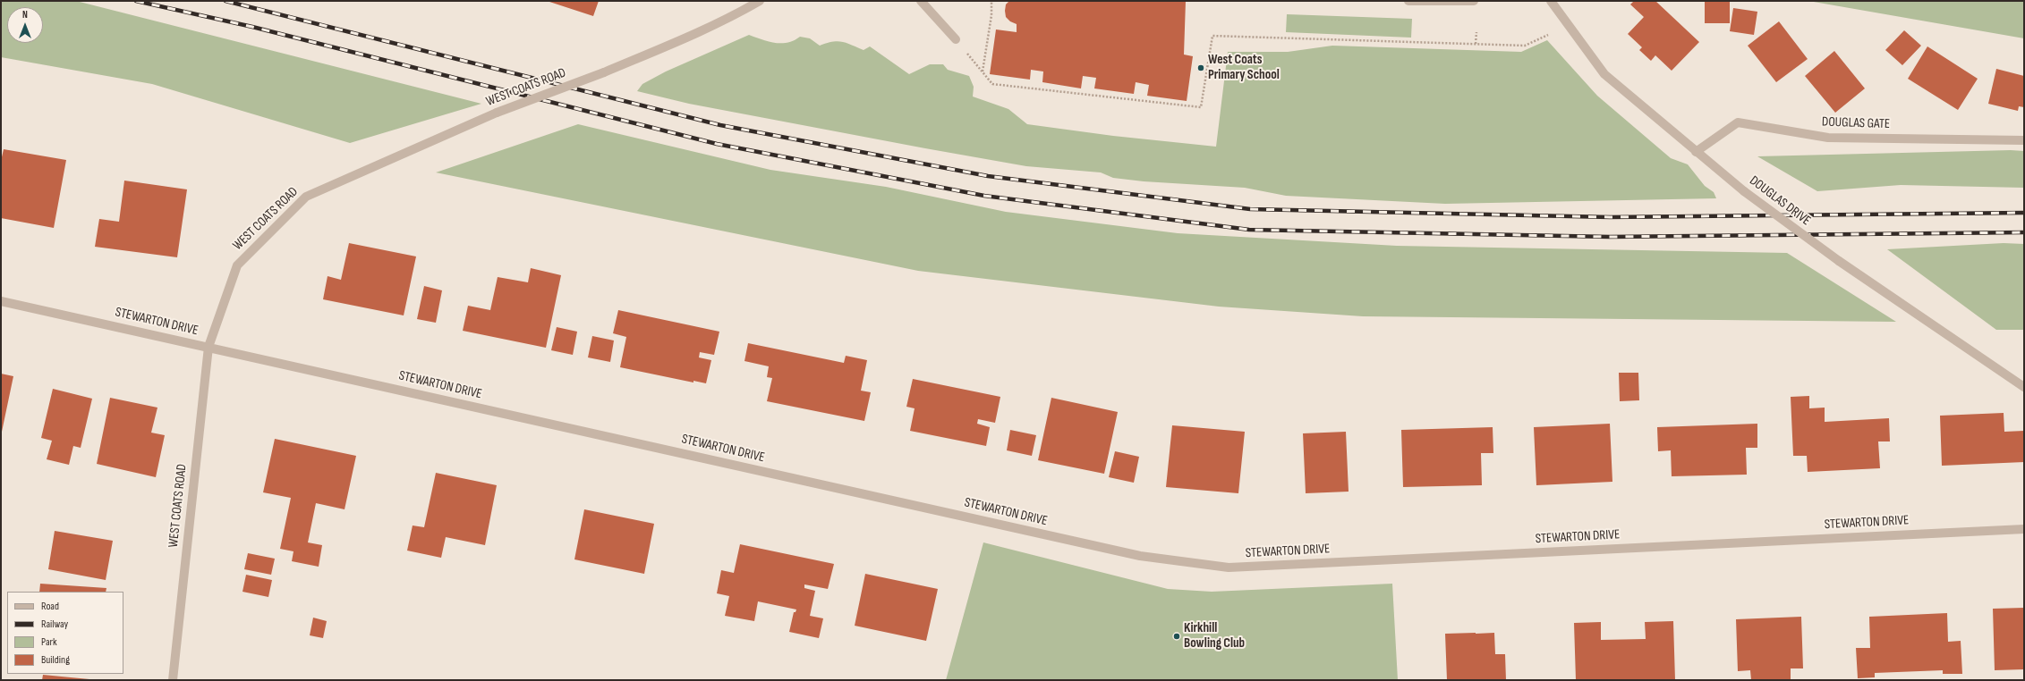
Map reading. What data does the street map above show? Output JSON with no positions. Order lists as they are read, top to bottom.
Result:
{
  "streets": {
    "street": [
      "WEST COATS ROAD",
      "DOUGLAS GATE",
      "DOUGLAS DRIVE",
      "STEWARTON DRIVE"
    ]
  },
  "crossings": [
    ["WEST COATS ROAD", "STEWARTON DRIVE"],
    ["DOUGLAS GATE", "DOUGLAS DRIVE"]
  ],
  "places": ["West Coats Primary School", "Kirkhill Bowling Club"],
  "legend": [
    "Road",
    "Railway",
    "Park",
    "Building"
  ],
  "north": "top"
}
